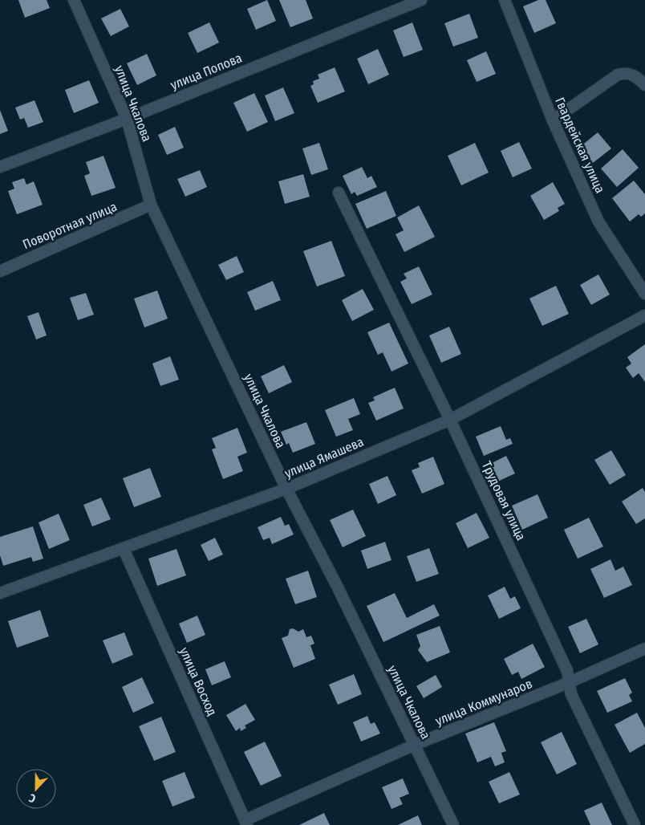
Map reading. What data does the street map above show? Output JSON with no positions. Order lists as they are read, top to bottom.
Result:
{
  "streets": {
    "street": [
      "улица Попова",
      "улица Чкалова",
      "Гвардейская улица",
      "Поворотная улица",
      "улица Ямашева",
      "Трудовая улица",
      "улица Восход",
      "улица Коммунаров"
    ]
  },
  "crossings": [
    ["улица Попова", "улица Чкалова"],
    ["улица Чкалова", "Поворотная улица"],
    ["улица Чкалова", "улица Ямашева"],
    ["улица Чкалова", "улица Коммунаров"],
    ["улица Ямашева", "Трудовая улица"],
    ["улица Ямашева", "улица Восход"],
    ["Трудовая улица", "улица Коммунаров"],
    ["улица Восход", "улица Коммунаров"]
  ],
  "north": "bottom"
}
